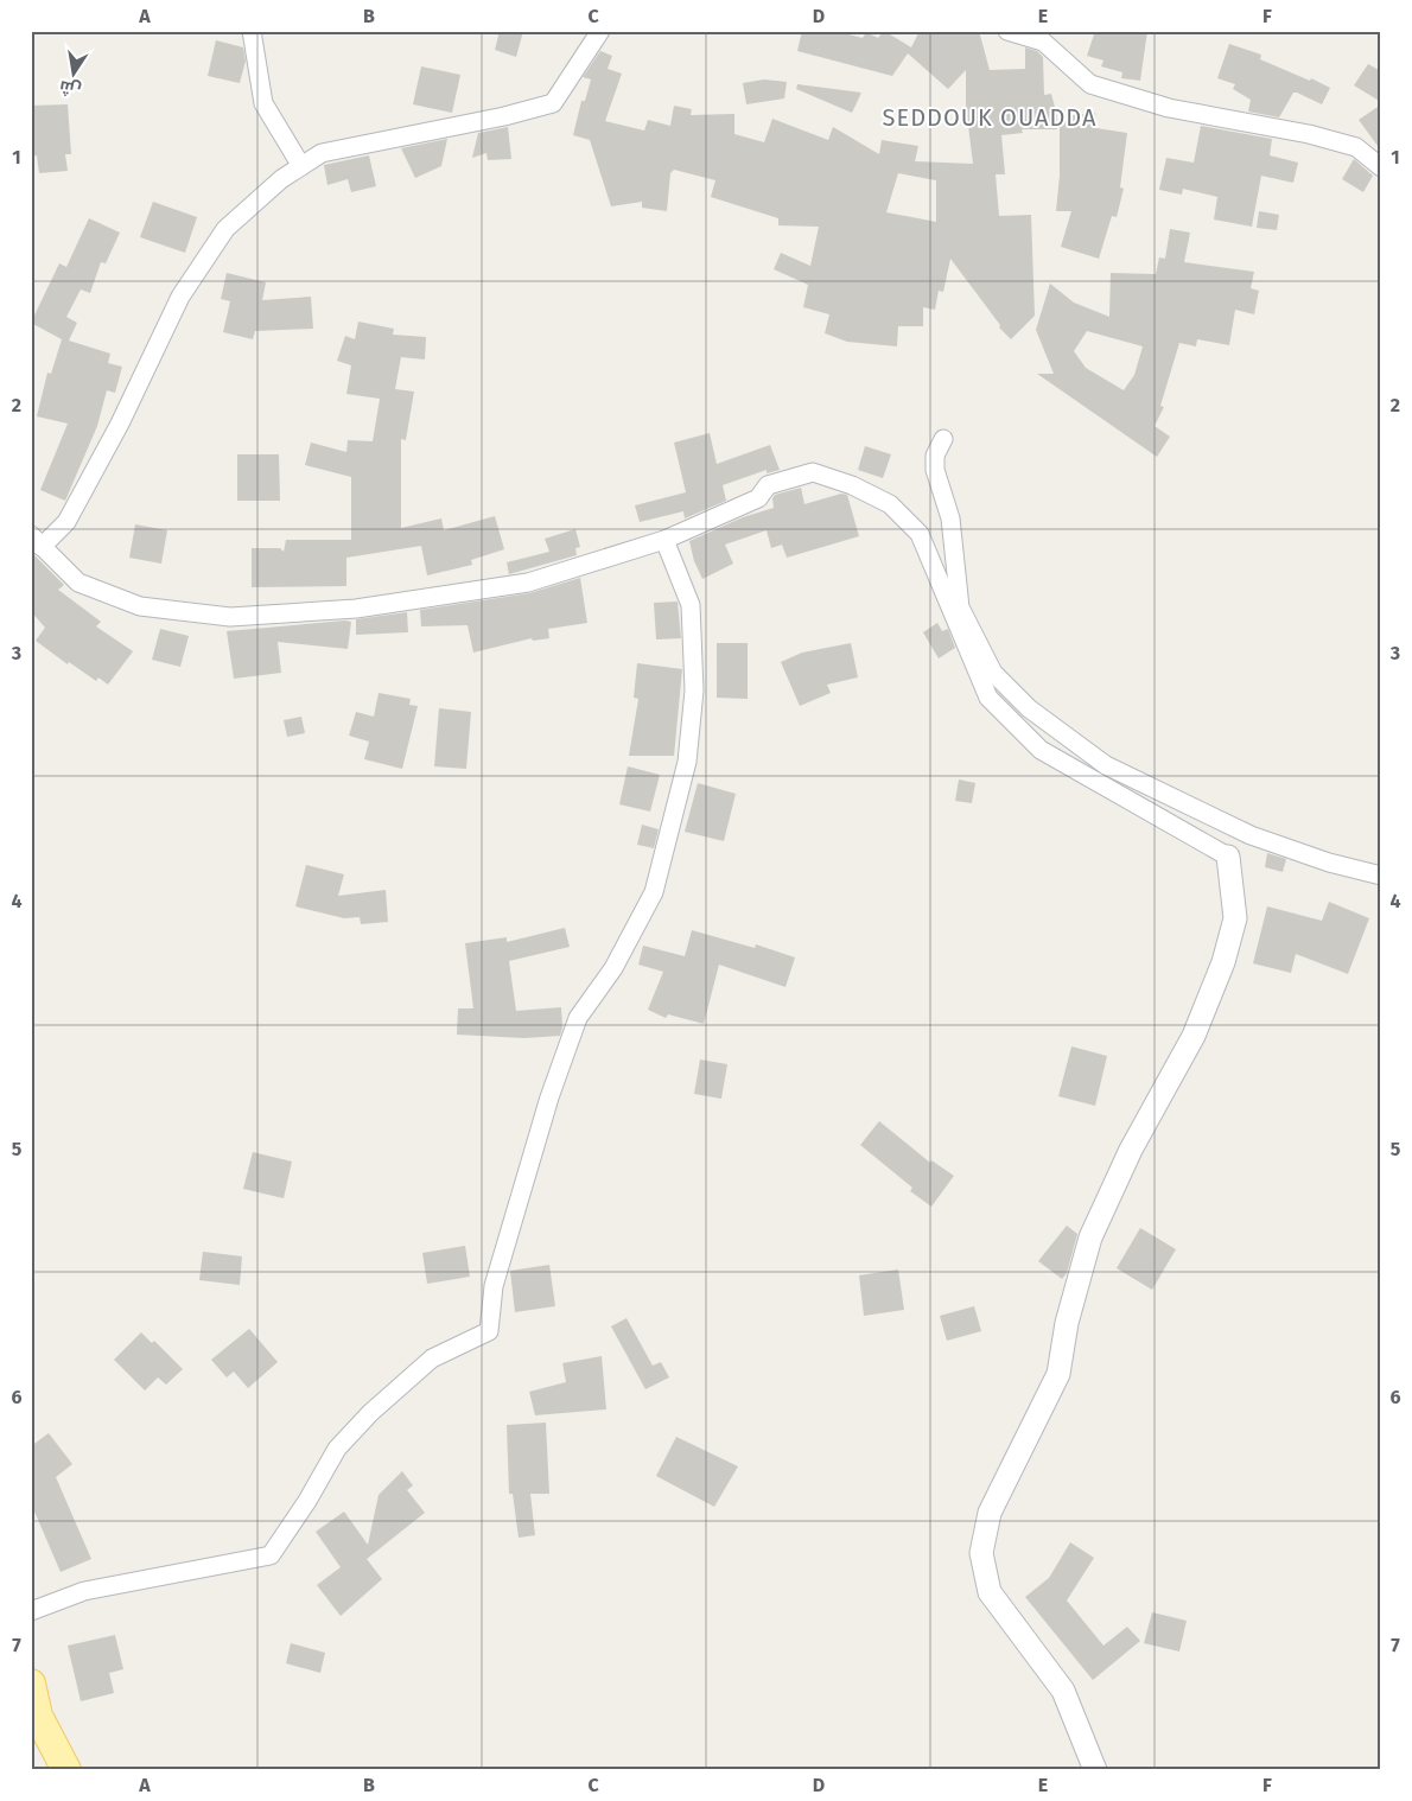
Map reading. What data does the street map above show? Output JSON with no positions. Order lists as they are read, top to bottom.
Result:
{
  "districts": ["SEDDOUK OUADDA"],
  "north": "bottom",
  "grid": {
    "columns": [
      "A",
      "B",
      "C",
      "D",
      "E",
      "F"
    ],
    "rows": [
      "1",
      "2",
      "3",
      "4",
      "5",
      "6",
      "7"
    ]
  }
}
